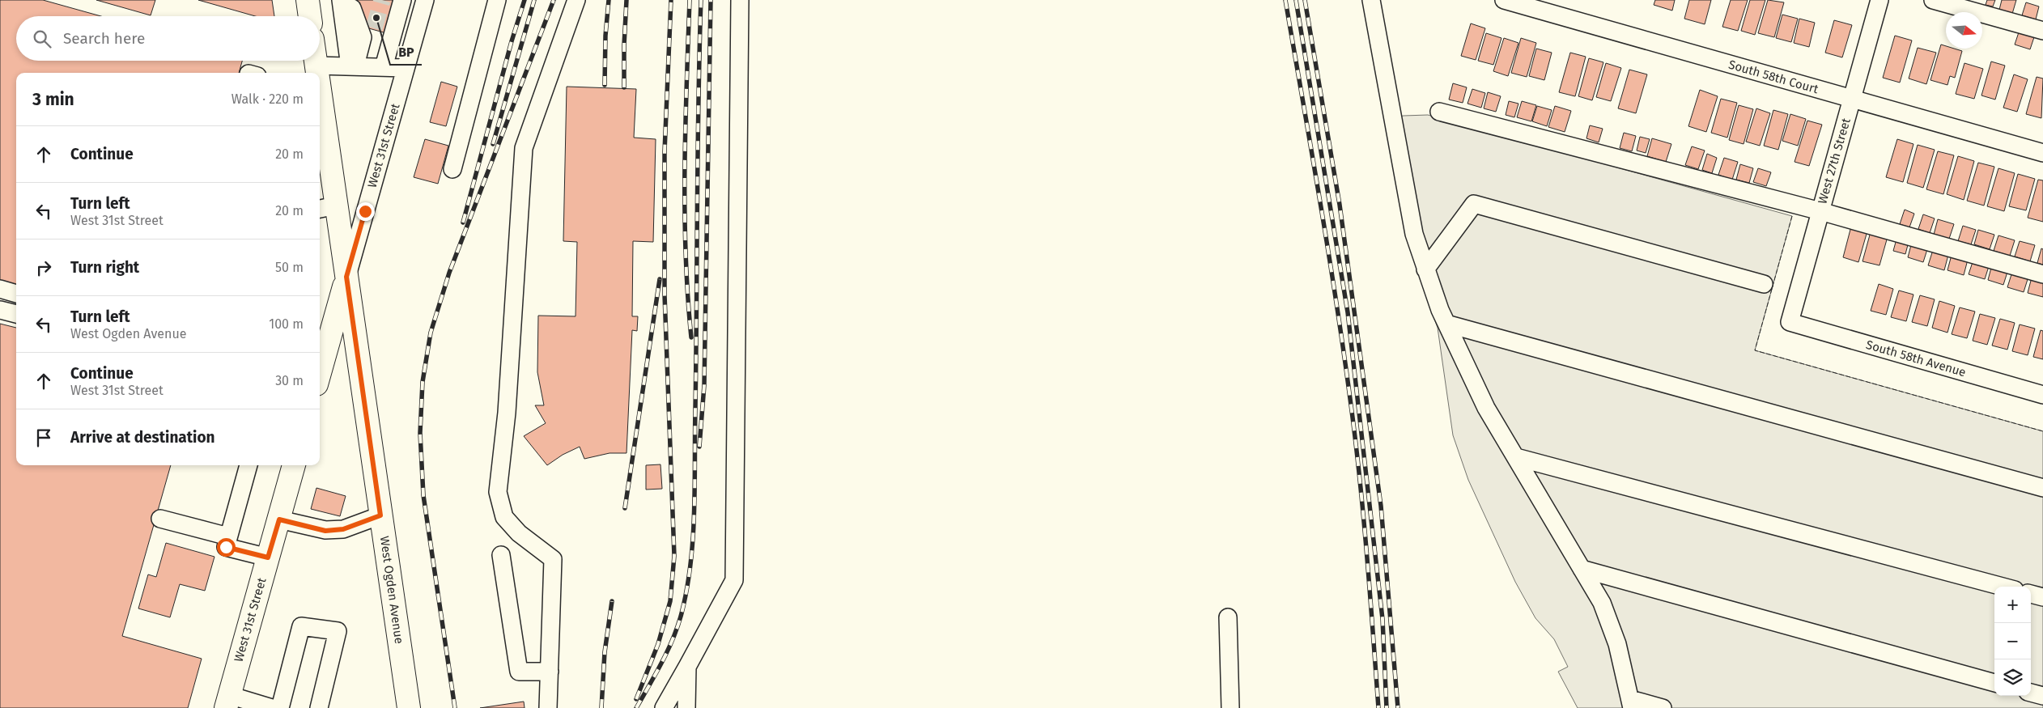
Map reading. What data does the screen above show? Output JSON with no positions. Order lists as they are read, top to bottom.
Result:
{
  "streets": {
    "main road": ["West 31st Street", "West Ogden Avenue"],
    "street": ["South 58th Court", "West 27th Street", "South 58th Avenue"]
  },
  "crossings": [
    ["South 58th Court", "West 27th Street"],
    ["West 31st Street", "West Ogden Avenue"],
    ["West 27th Street", "South 58th Avenue"]
  ],
  "places": ["BP"],
  "north": "right",
  "page": {
    "search": "Search here",
    "heading": ["3 min", "Walk · 220 m"],
    "list": [
      ["Continue", "20 m"],
      ["Turn left", "West 31st Street", "20 m"],
      ["Turn right", "50 m"],
      ["Turn left", "West Ogden Avenue", "100 m"],
      ["Continue", "West 31st Street", "30 m"],
      "Arrive at destination"
    ],
    "map_buttons": ["+", "−"]
  }
}
